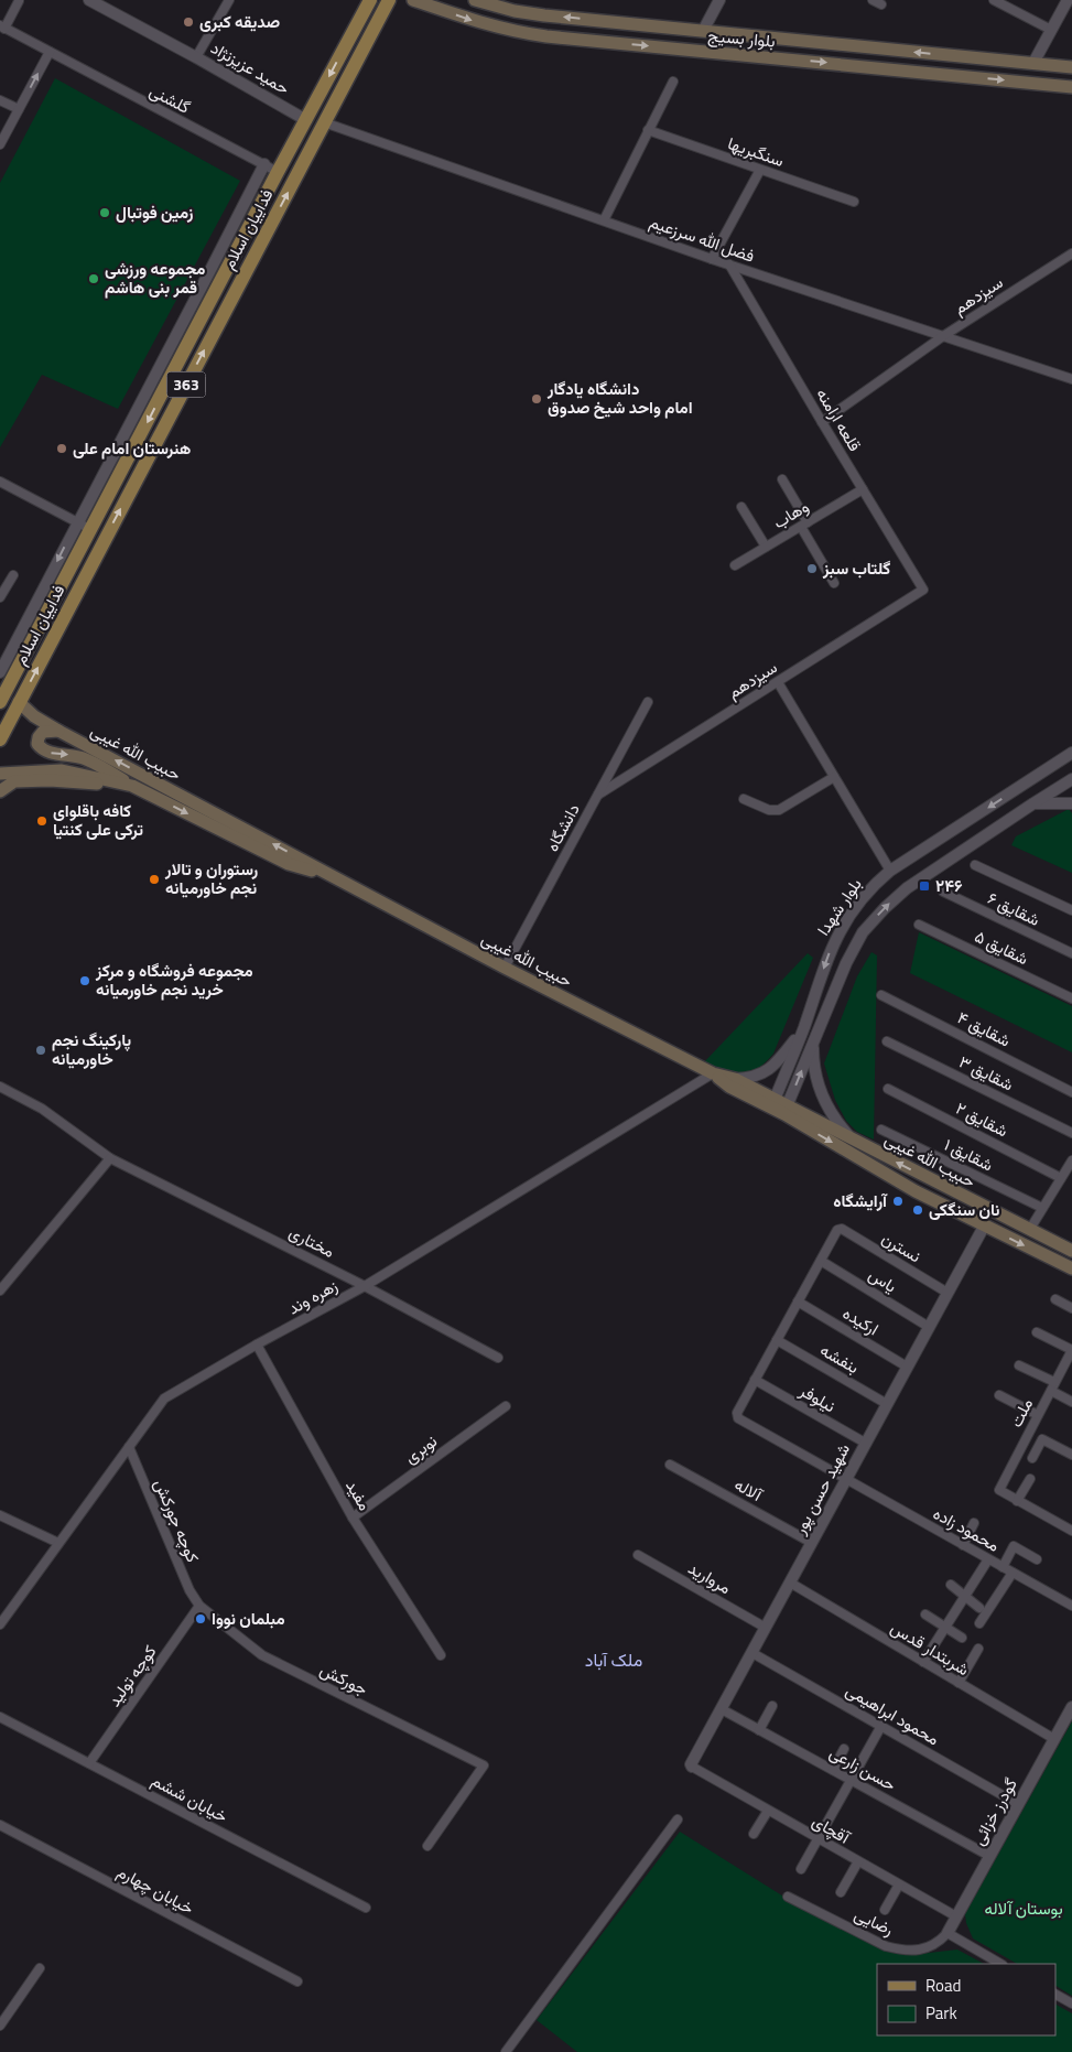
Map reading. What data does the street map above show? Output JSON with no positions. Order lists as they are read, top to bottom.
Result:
{
  "streets": {
    "main road": [
      "بلوار بسیج",
      "فداییان اسلام",
      "363",
      "حبیب الله غیبی"
    ],
    "street": [
      "حمید عزیزنژاد",
      "گلشنی",
      "سنگبریها",
      "فضل الله سرزعیم",
      "سیزدهم",
      "قلعه ارامنه",
      "وهاب",
      "دانشگاه",
      "بلوار شهدا",
      "شقایق ۶",
      "شقایق ۵",
      "شقایق ۴",
      "شقایق ۳",
      "شقایق ۲",
      "شقایق ۱",
      "مختاری",
      "نسترن",
      "یاس",
      "زهره وند",
      "ارکیده",
      "بنفشه",
      "نیلوفر",
      "ملت",
      "نوبری",
      "شهید حسن پور",
      "آلاله",
      "مفید",
      "کوچه جورکش",
      "محمود زاده",
      "مروارید",
      "شربتدار قدس",
      "کوچه تولید",
      "جورکش",
      "محمود ابراهیمی",
      "حسن زارعی",
      "خیابان ششم",
      "گودرز خزائی",
      "آقچای",
      "خیابان چهارم",
      "رضایی"
    ]
  },
  "crossings": [
    ["حمید عزیزنژاد", "فداییان اسلام"],
    ["گلشنی", "فداییان اسلام"],
    ["فداییان اسلام", "فضل الله سرزعیم"],
    ["فداییان اسلام", "حبیب الله غیبی"],
    ["فضل الله سرزعیم", "سیزدهم"],
    ["فضل الله سرزعیم", "قلعه ارامنه"],
    ["سیزدهم", "قلعه ارامنه"],
    ["سیزدهم", "دانشگاه"],
    ["قلعه ارامنه", "وهاب"],
    ["حبیب الله غیبی", "دانشگاه"],
    ["حبیب الله غیبی", "بلوار شهدا"],
    ["حبیب الله غیبی", "زهره وند"],
    ["حبیب الله غیبی", "شهید حسن پور"],
    ["مختاری", "زهره وند"],
    ["نسترن", "یاس"],
    ["نسترن", "شهید حسن پور"],
    ["یاس", "شهید حسن پور"],
    ["زهره وند", "مفید"],
    ["زهره وند", "کوچه جورکش"],
    ["ارکیده", "شهید حسن پور"],
    ["بنفشه", "شهید حسن پور"],
    ["نیلوفر", "شهید حسن پور"],
    ["نیلوفر", "محمود زاده"],
    ["نوبری", "مفید"],
    ["شهید حسن پور", "آلاله"],
    ["شهید حسن پور", "محمود زاده"],
    ["شهید حسن پور", "مروارید"],
    ["شهید حسن پور", "شربتدار قدس"],
    ["شهید حسن پور", "محمود ابراهیمی"],
    ["شهید حسن پور", "حسن زارعی"],
    ["شهید حسن پور", "آقچای"],
    ["کوچه جورکش", "کوچه تولید"],
    ["کوچه جورکش", "جورکش"],
    ["شربتدار قدس", "گودرز خزائی"],
    ["کوچه تولید", "جورکش"],
    ["کوچه تولید", "خیابان ششم"],
    ["محمود ابراهیمی", "گودرز خزائی"],
    ["حسن زارعی", "گودرز خزائی"],
    ["گودرز خزائی", "آقچای"],
    ["گودرز خزائی", "رضایی"]
  ],
  "districts": ["ملک آباد"],
  "parks": ["بوستان آلاله"],
  "places": {
    "other": [
      "صدیقه کبری",
      "زمین فوتبال",
      "مجموعه ورزشی قمر بنی هاشم",
      "دانشگاه یادگار امام واحد شیخ صدوق",
      "هنرستان امام علی",
      "گلتاب سبز",
      "کافه باقلوای ترکی علی کنتیا",
      "رستوران و تالار نجم خاورمیانه",
      "مجموعه فروشگاه و مرکز خرید نجم خاورمیانه",
      "پارکینگ نجم خاورمیانه",
      "آرایشگاه",
      "نان سنگکی",
      "مبلمان نووا"
    ],
    "transit": ["۲۴۶"]
  },
  "legend": ["Road", "Park"]
}
